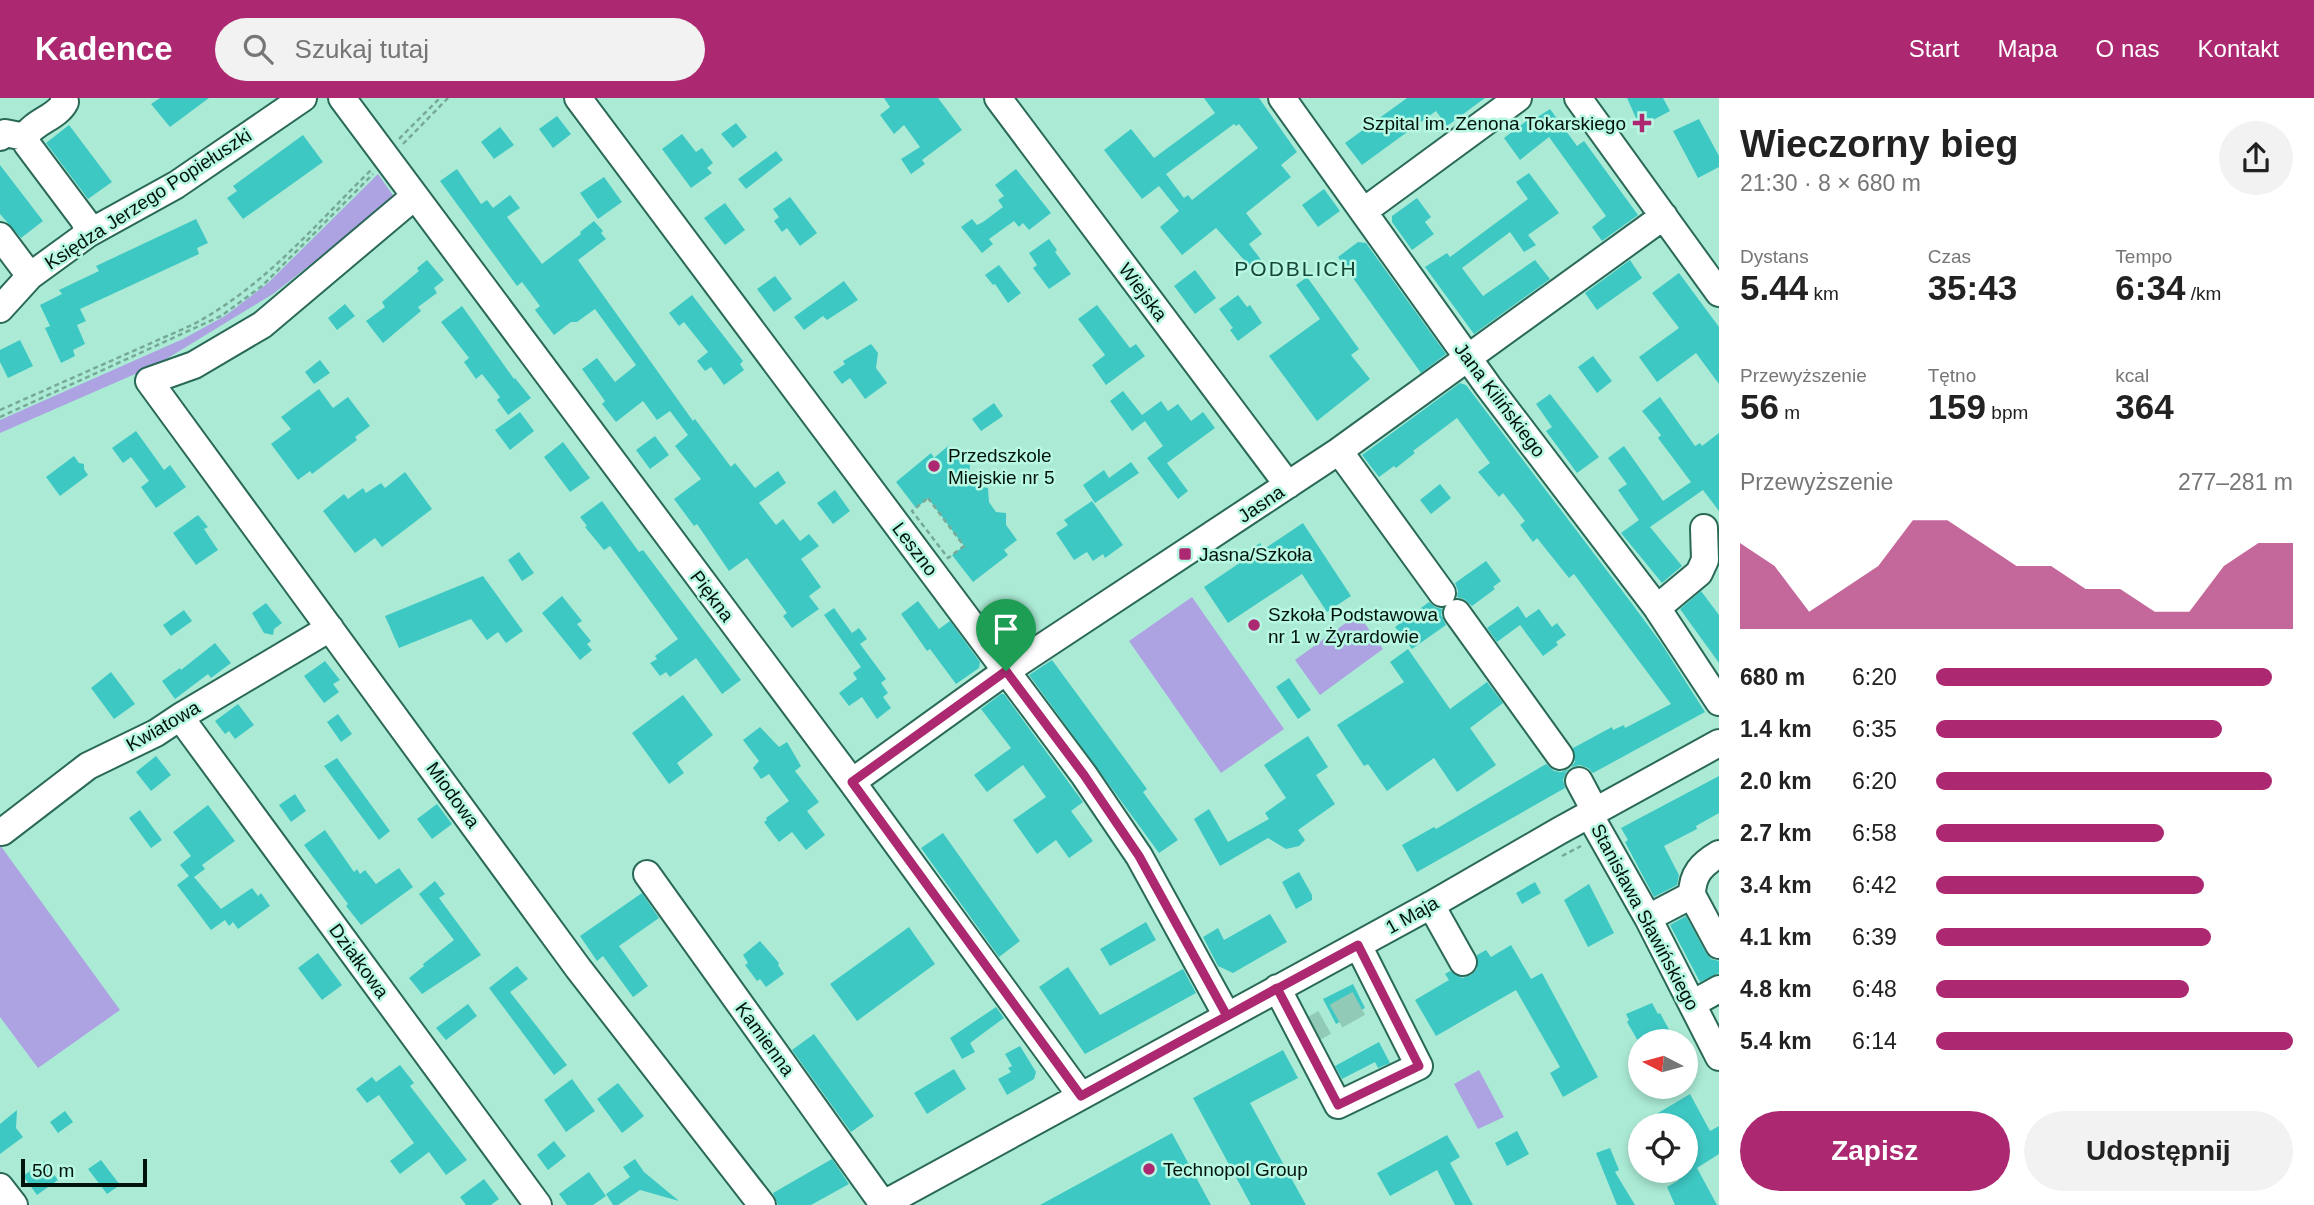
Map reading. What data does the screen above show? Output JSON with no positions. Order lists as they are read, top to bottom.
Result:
{
  "streets": {
    "street": [
      "Księdza Jerzego Popiełuszki",
      "Wiejska",
      "Jana Kilińskiego",
      "Jasna",
      "Leszno",
      "Piękna",
      "Kwiatowa",
      "Miodowa",
      "1 Maja",
      "Stanisława Sławińskiego",
      "Działkowa",
      "Kamienna"
    ]
  },
  "crossings": [
    ["Wiejska", "Jasna"],
    ["Jana Kilińskiego", "Jasna"],
    ["Jasna", "Leszno"],
    ["Jasna", "Piękna"],
    ["Leszno", "1 Maja"],
    ["Piękna", "Miodowa"],
    ["Piękna", "1 Maja"],
    ["Kwiatowa", "Miodowa"],
    ["Kwiatowa", "Działkowa"],
    ["1 Maja", "Stanisława Sławińskiego"],
    ["1 Maja", "Kamienna"]
  ],
  "districts": ["PODBLICH"],
  "places": {
    "health": ["Szpital im. Zenona Tokarskiego"],
    "other": ["Przedszkole Miejskie nr 5", "Szkoła Podstawowa nr 1 w Żyrardowie", "Technopol Group"],
    "transit": ["Jasna/Szkoła"]
  },
  "scale_bar": "50 m",
  "north": "left",
  "page": {
    "header": "Kadence",
    "search": "Szukaj tutaj",
    "nav": [
      "Start",
      "Mapa",
      "O nas",
      "Kontakt"
    ],
    "heading": ["Wieczorny bieg", "21:30 · 8 × 680 m"],
    "stats": [
      ["Dystans", "5.44 km"],
      ["Czas", "35:43"],
      ["Tempo", "6:34 /km"],
      ["Przewyższenie", "56 m"],
      ["Tętno", "159 bpm"],
      ["kcal", "364"]
    ],
    "chart": ["Przewyższenie", "277–281 m"],
    "list": [
      {
        "name": "680 m",
        "note": "6:20"
      },
      {
        "name": "1.4 km",
        "note": "6:35"
      },
      {
        "name": "2.0 km",
        "note": "6:20"
      },
      {
        "name": "2.7 km",
        "note": "6:58"
      },
      {
        "name": "3.4 km",
        "note": "6:42"
      },
      {
        "name": "4.1 km",
        "note": "6:39"
      },
      {
        "name": "4.8 km",
        "note": "6:48"
      },
      {
        "name": "5.4 km",
        "note": "6:14"
      }
    ],
    "buttons": ["Zapisz", "Udostępnij"],
    "scale": "50 m"
  }
}
